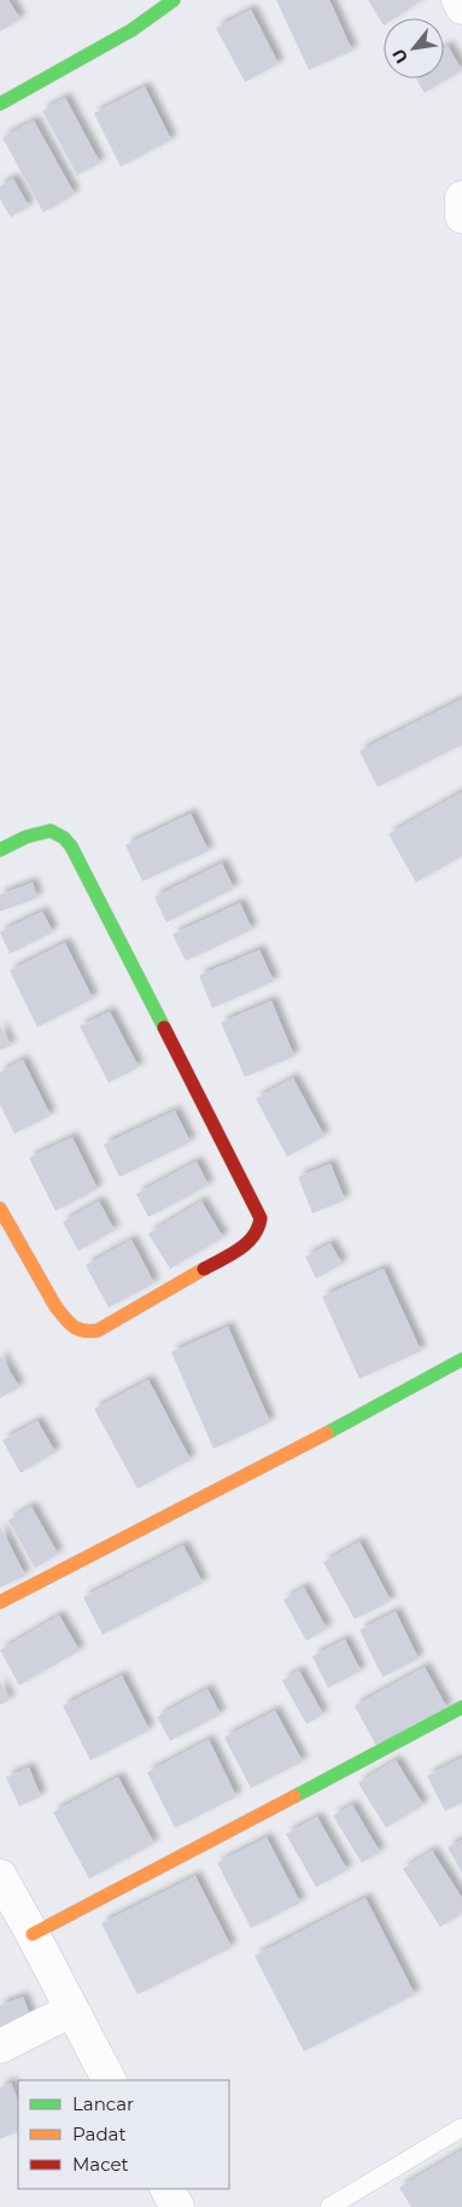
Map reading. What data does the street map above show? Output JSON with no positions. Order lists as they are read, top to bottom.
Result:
{
  "legend": ["Lancar", "Padat", "Macet"],
  "north": "bottom left"
}
